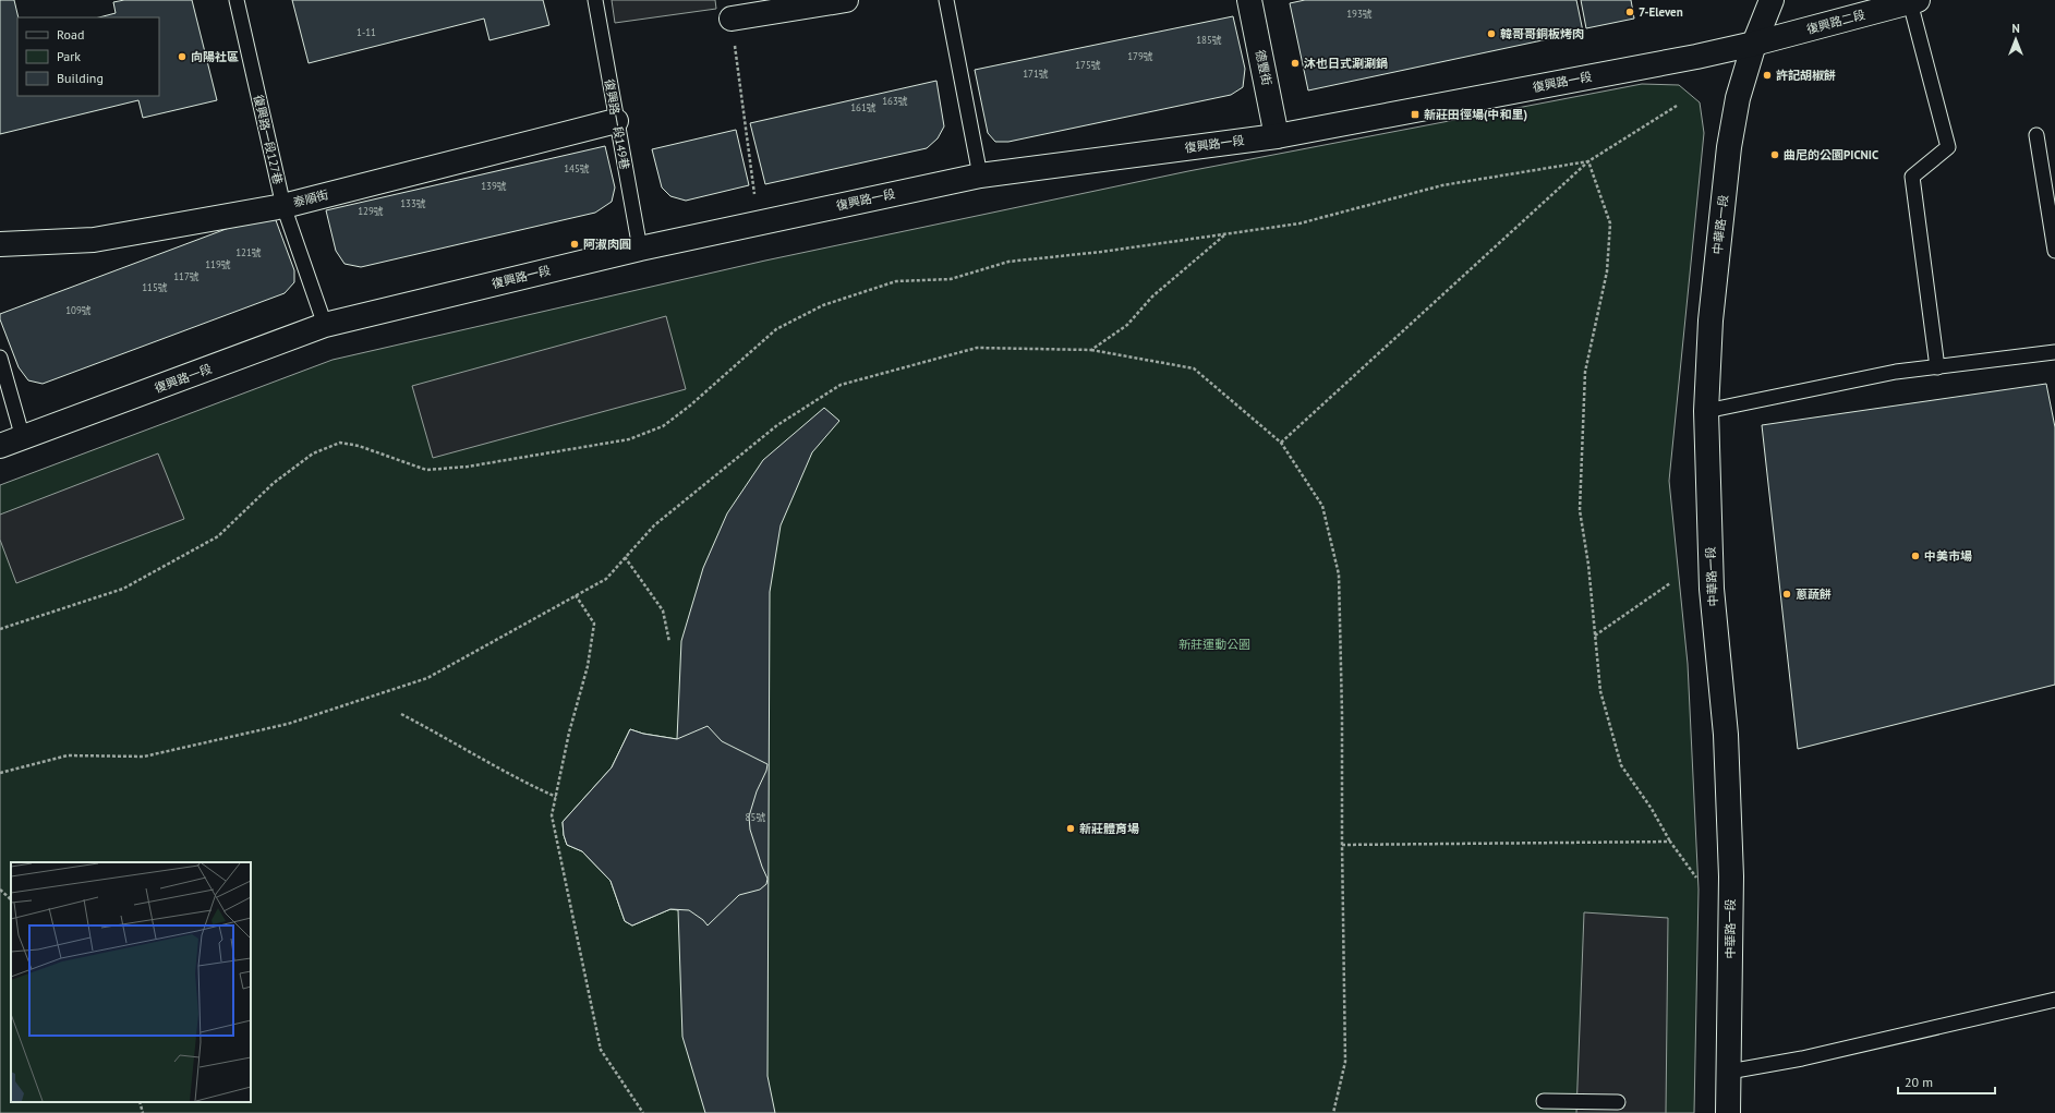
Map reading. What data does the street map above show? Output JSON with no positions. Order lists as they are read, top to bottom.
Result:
{
  "streets": {
    "street": [
      "復興路二段",
      "德豐街",
      "復興路一段",
      "泰順街",
      "中華路一段"
    ],
    "lane": ["復興路一段149巷", "復興路一段127巷"]
  },
  "crossings": [
    ["復興路二段", "復興路一段"],
    ["復興路二段", "中華路一段"],
    ["德豐街", "復興路一段"],
    ["復興路一段", "復興路一段149巷"],
    ["復興路一段", "復興路一段127巷"],
    ["復興路一段", "中華路一段"],
    ["復興路一段149巷", "泰順街"],
    ["復興路一段127巷", "泰順街"]
  ],
  "parks": ["新莊運動公園"],
  "places": {
    "other": [
      "7-Eleven",
      "韓哥哥銅板烤肉",
      "向陽社區",
      "沐也日式涮涮鍋",
      "許記胡椒餅",
      "曲尼的公園PICNIC",
      "阿淑肉圓",
      "中美市場",
      "蔥蔬餅",
      "新莊體育場"
    ],
    "transit": ["新莊田徑場(中和里)"]
  },
  "house_numbers": [
    "193號",
    "1-11",
    "185號",
    "179號",
    "175號",
    "171號",
    "163號",
    "161號",
    "145號",
    "139號",
    "133號",
    "129號",
    "121號",
    "119號",
    "117號",
    "115號",
    "109號",
    "85號"
  ],
  "legend": ["Road", "Park", "Building"],
  "scale_bar": "20 m",
  "north": "top"
}
